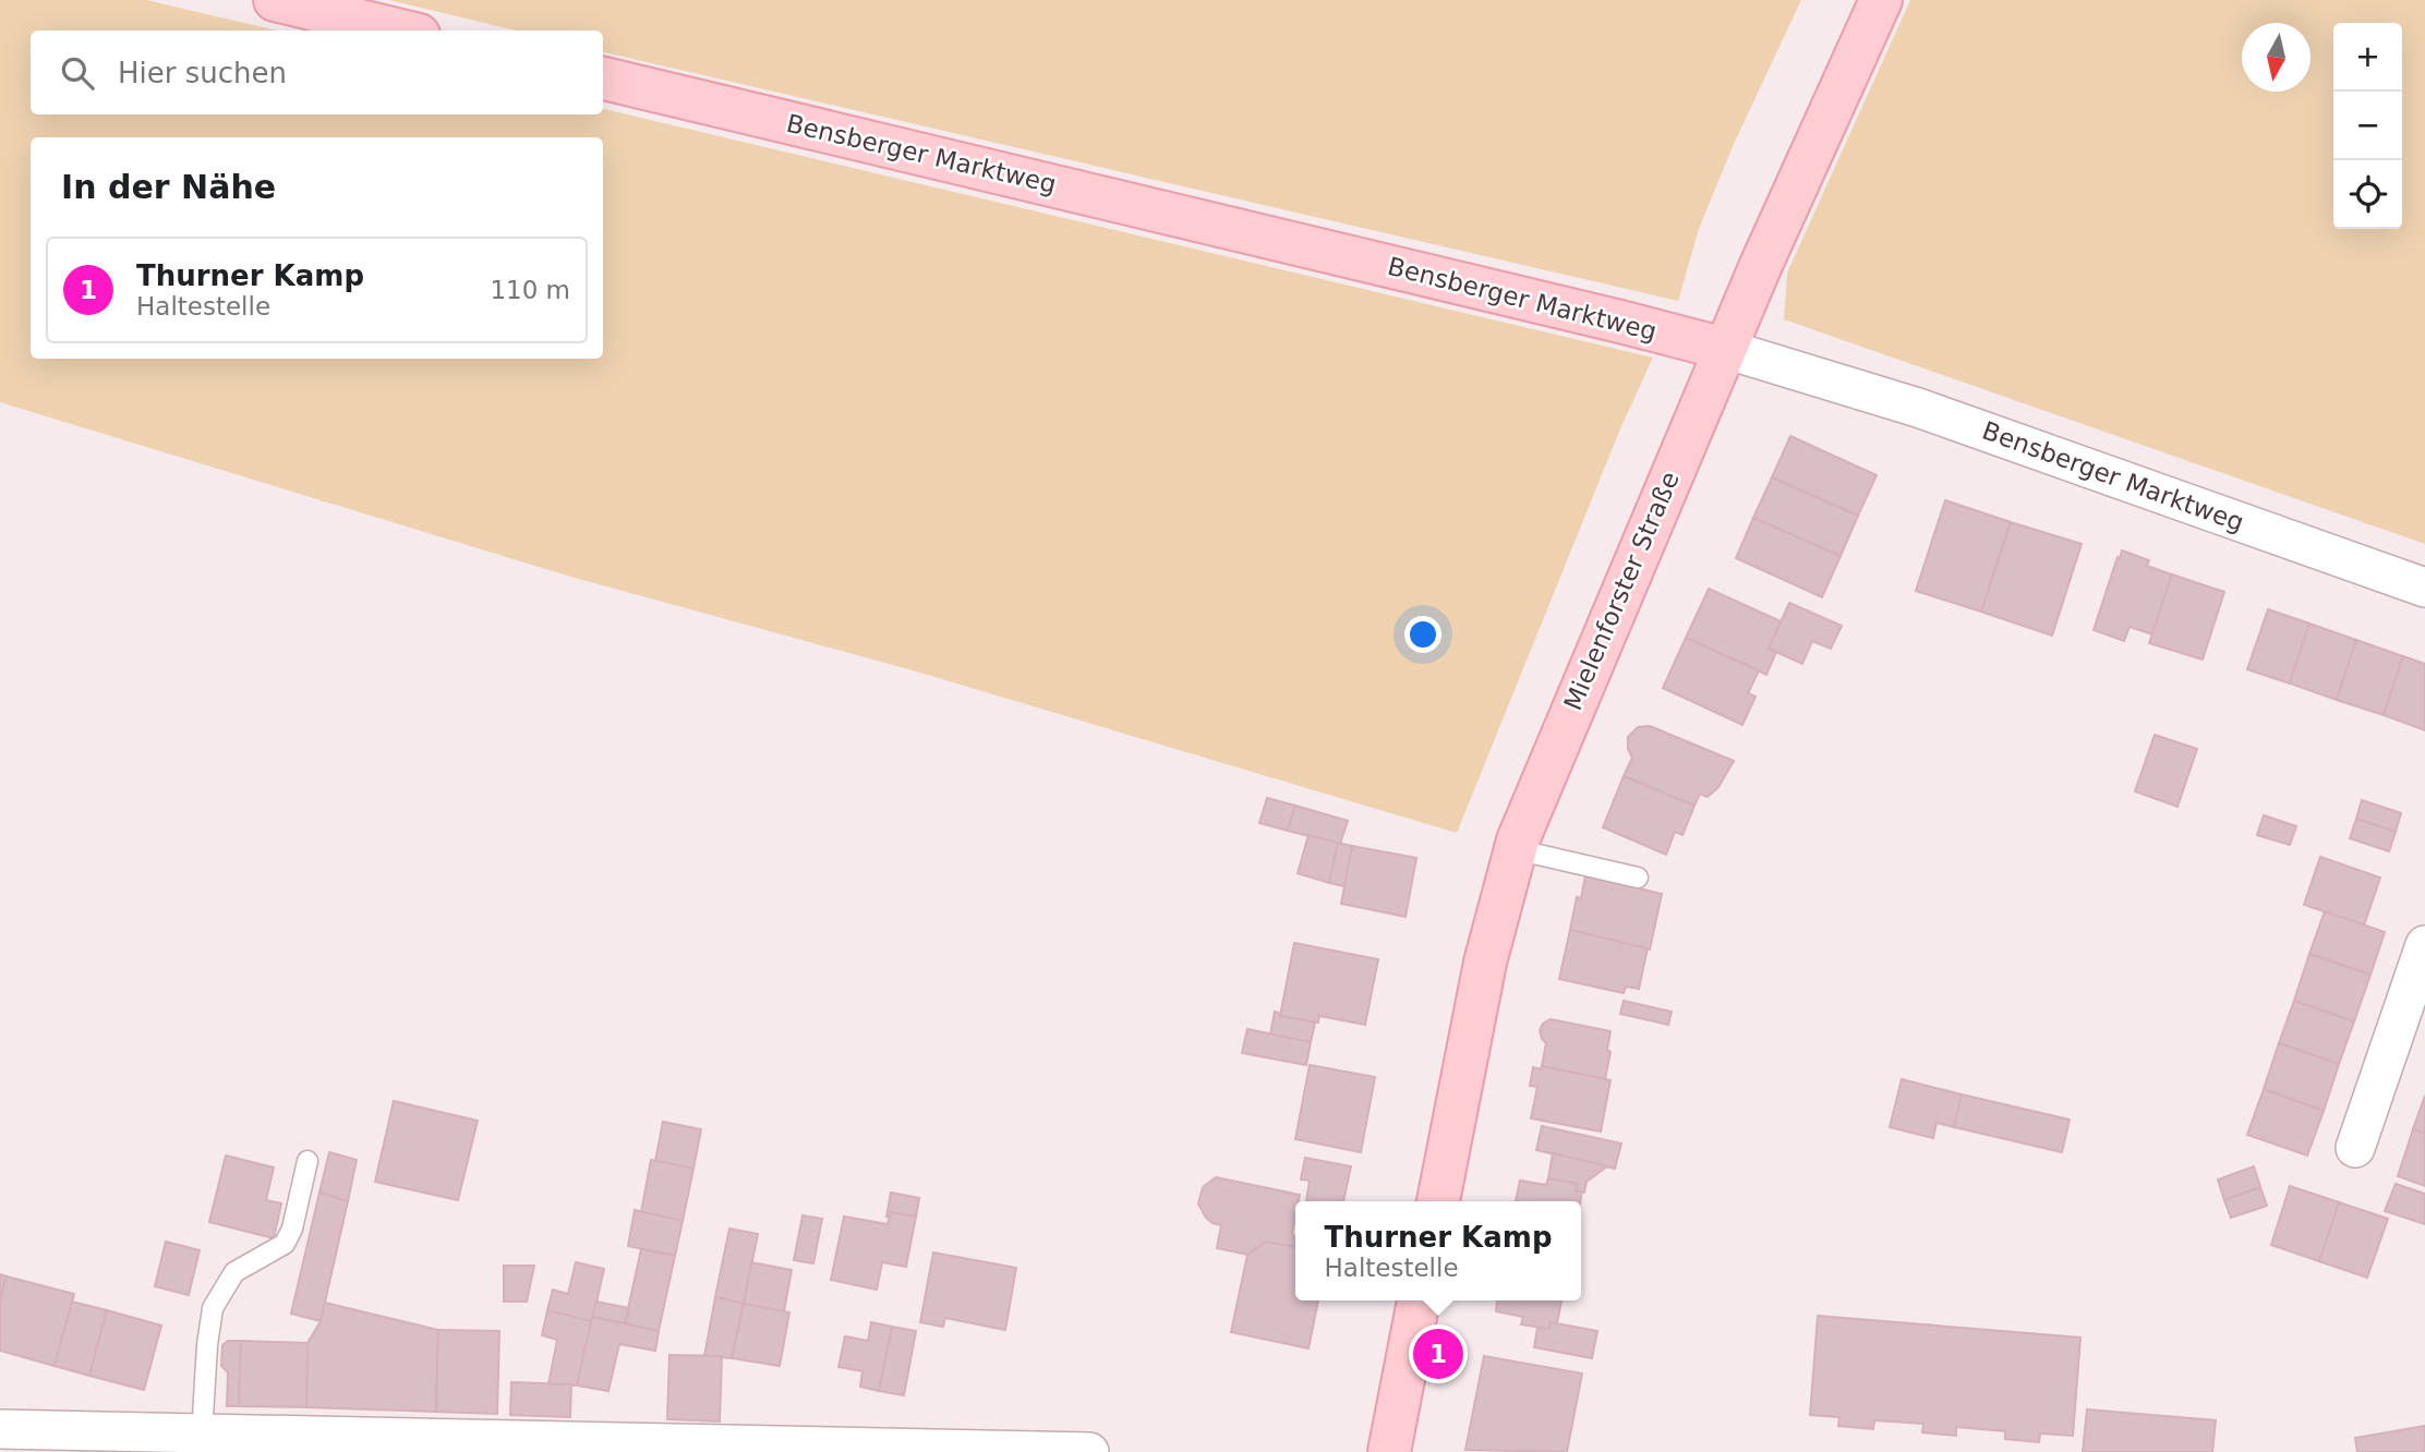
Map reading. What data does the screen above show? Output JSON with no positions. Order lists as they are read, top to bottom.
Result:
{
  "streets": {
    "street": ["Bensberger Marktweg", "Mielenforster Straße"]
  },
  "crossings": [
    ["Bensberger Marktweg", "Mielenforster Straße"]
  ],
  "north": "bottom",
  "page": {
    "map_buttons": ["+", "−"],
    "search": "Hier suchen",
    "heading": "In der Nähe",
    "list": [
      {
        "mark": "1",
        "name": "Thurner Kamp",
        "note": "Haltestelle",
        "value": "110 m"
      }
    ],
    "popup": ["Thurner Kamp", "Haltestelle"],
    "pins": "1"
  }
}
